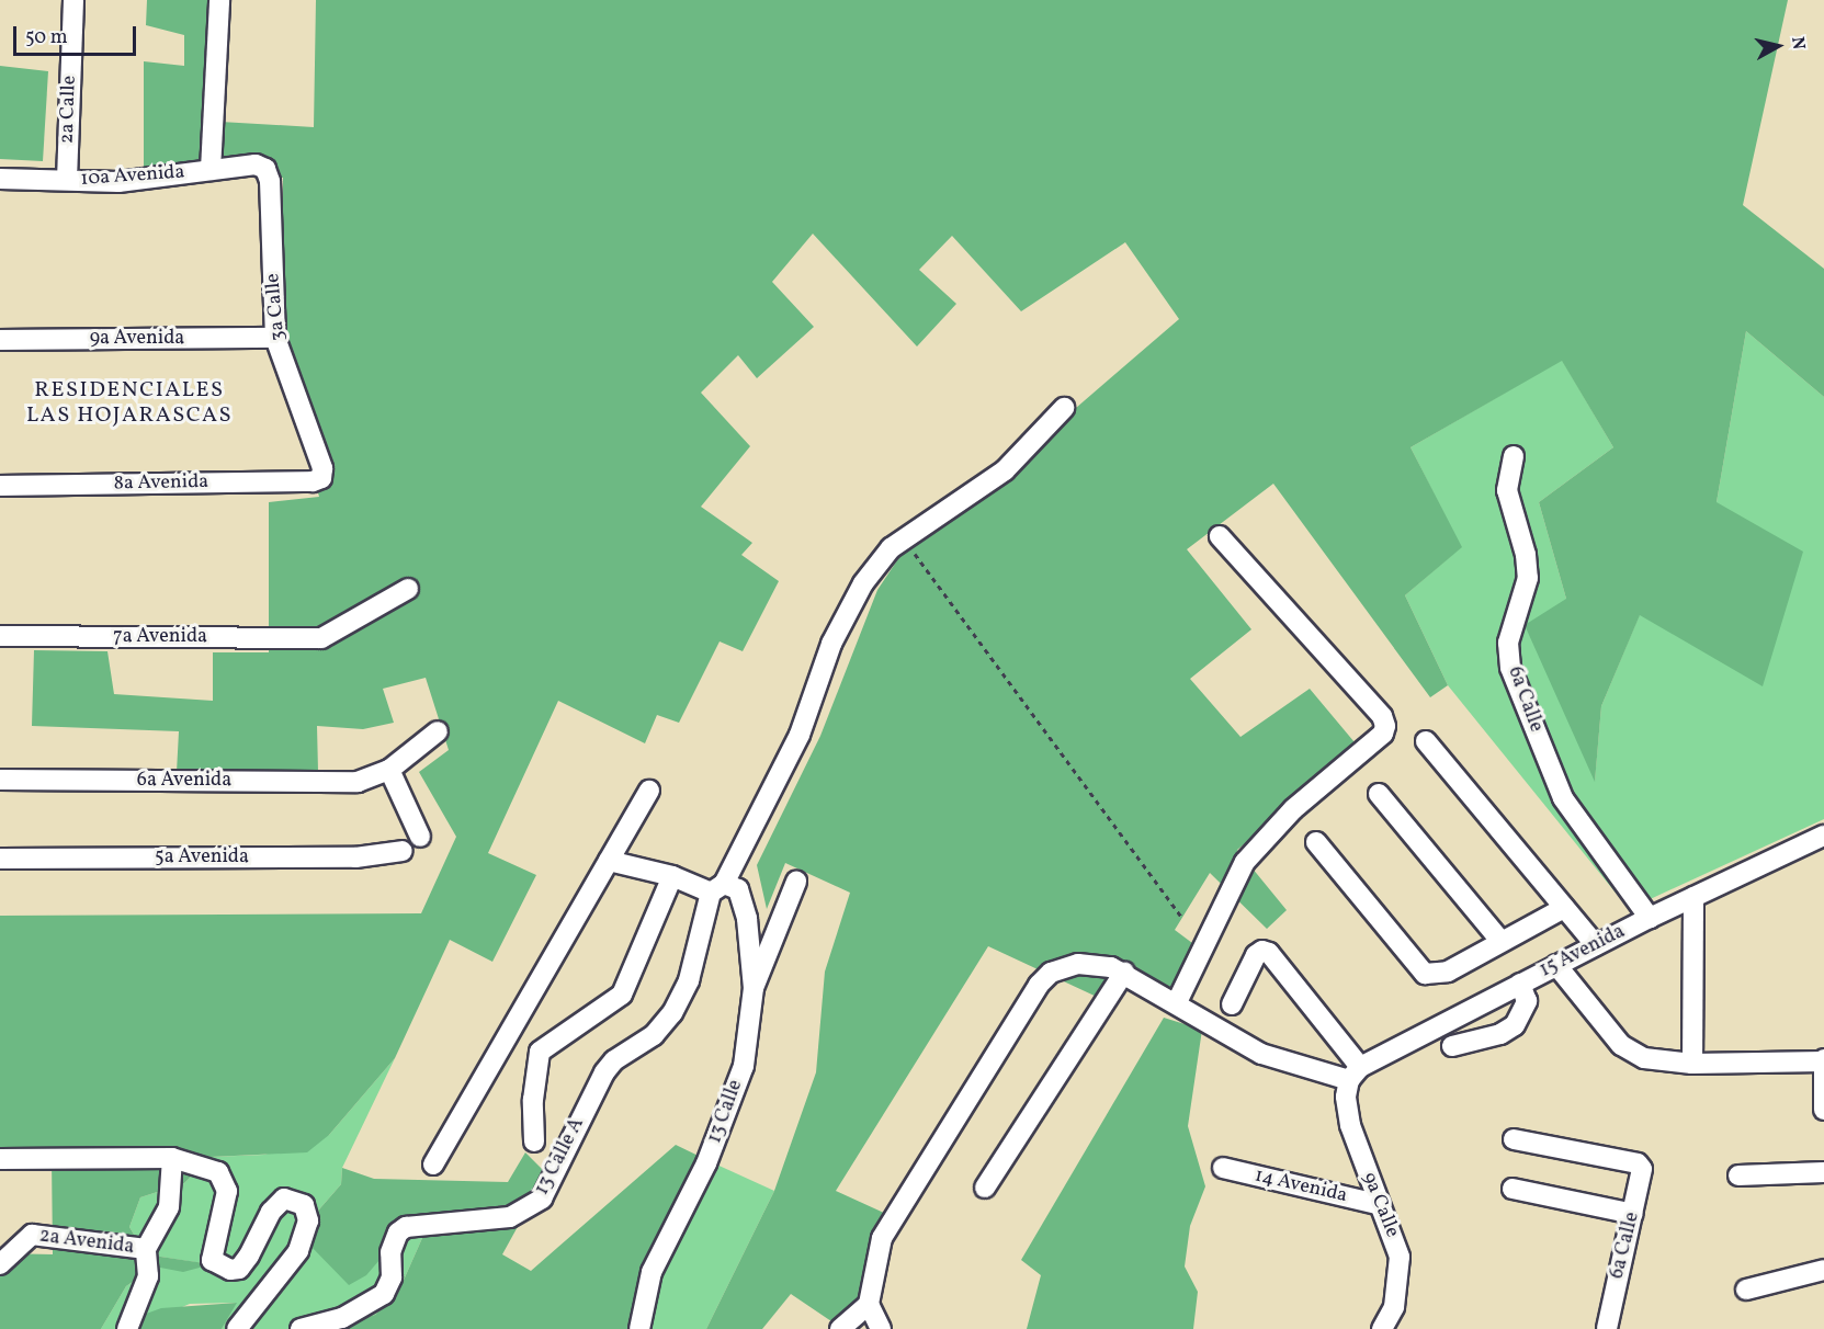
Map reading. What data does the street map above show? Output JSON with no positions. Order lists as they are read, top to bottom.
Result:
{
  "streets": {
    "street": [
      "2a Calle",
      "10a Avenida",
      "3a Calle",
      "9a Avenida",
      "8a Avenida",
      "7a Avenida",
      "6a Calle",
      "6a Avenida",
      "5a Avenida",
      "15 Avenida",
      "13 Calle",
      "13 Calle A",
      "14 Avenida",
      "9a Calle",
      "2a Avenida"
    ]
  },
  "crossings": [
    ["2a Calle", "10a Avenida"],
    ["10a Avenida", "3a Calle"],
    ["3a Calle", "9a Avenida"],
    ["3a Calle", "8a Avenida"],
    ["6a Calle", "15 Avenida"],
    ["15 Avenida", "9a Calle"],
    ["13 Calle", "13 Calle A"],
    ["14 Avenida", "9a Calle"]
  ],
  "districts": ["RESIDENCIALES LAS HOJARASCAS"],
  "scale_bar": "50 m",
  "north": "right"
}
